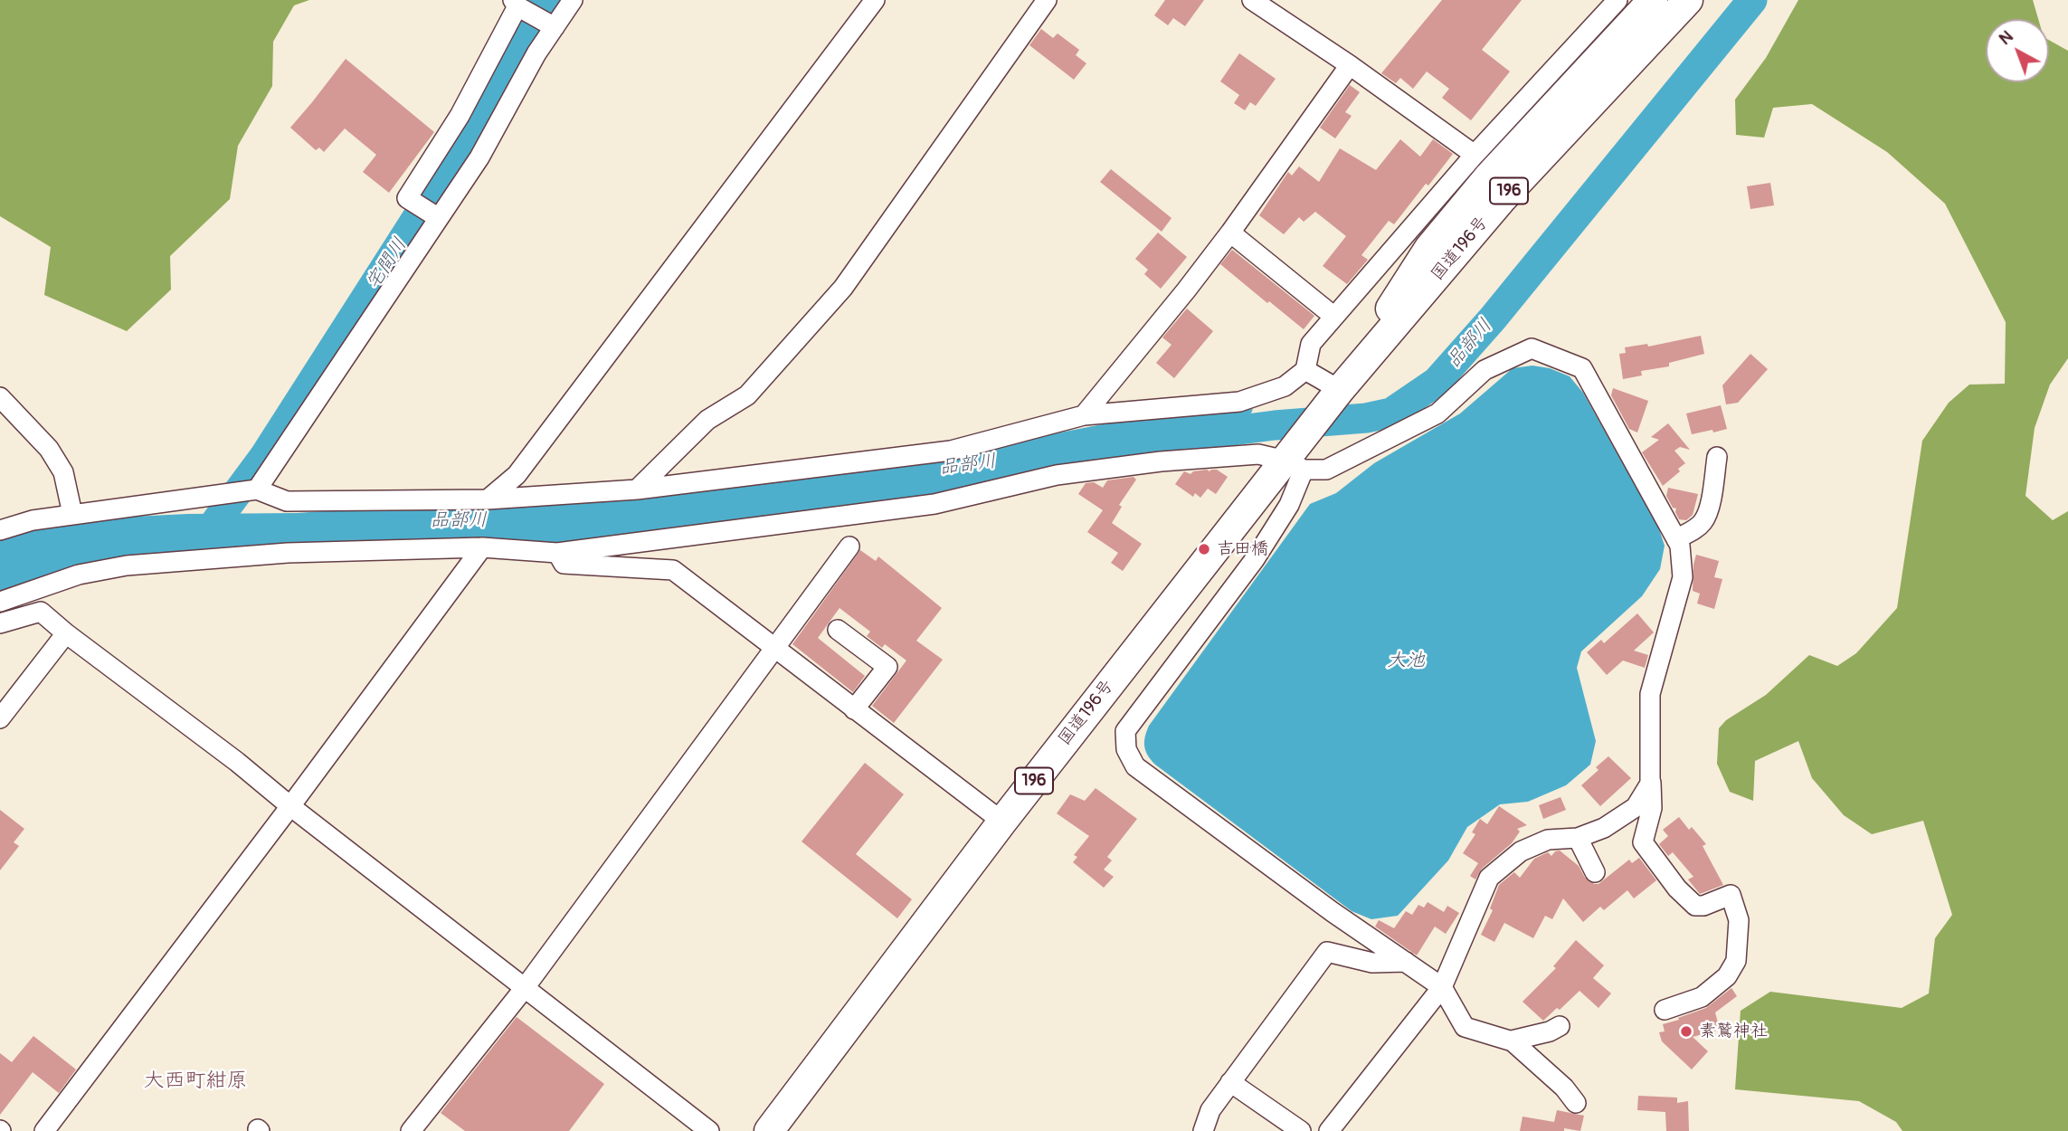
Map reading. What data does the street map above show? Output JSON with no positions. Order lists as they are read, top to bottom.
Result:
{
  "streets": {
    "highway": ["196", "国道196号"]
  },
  "districts": ["大西町紺原"],
  "water": ["宅間川", "品部川", "大池"],
  "places": ["吉田橋", "素鷲神社"],
  "north": "top left"
}
